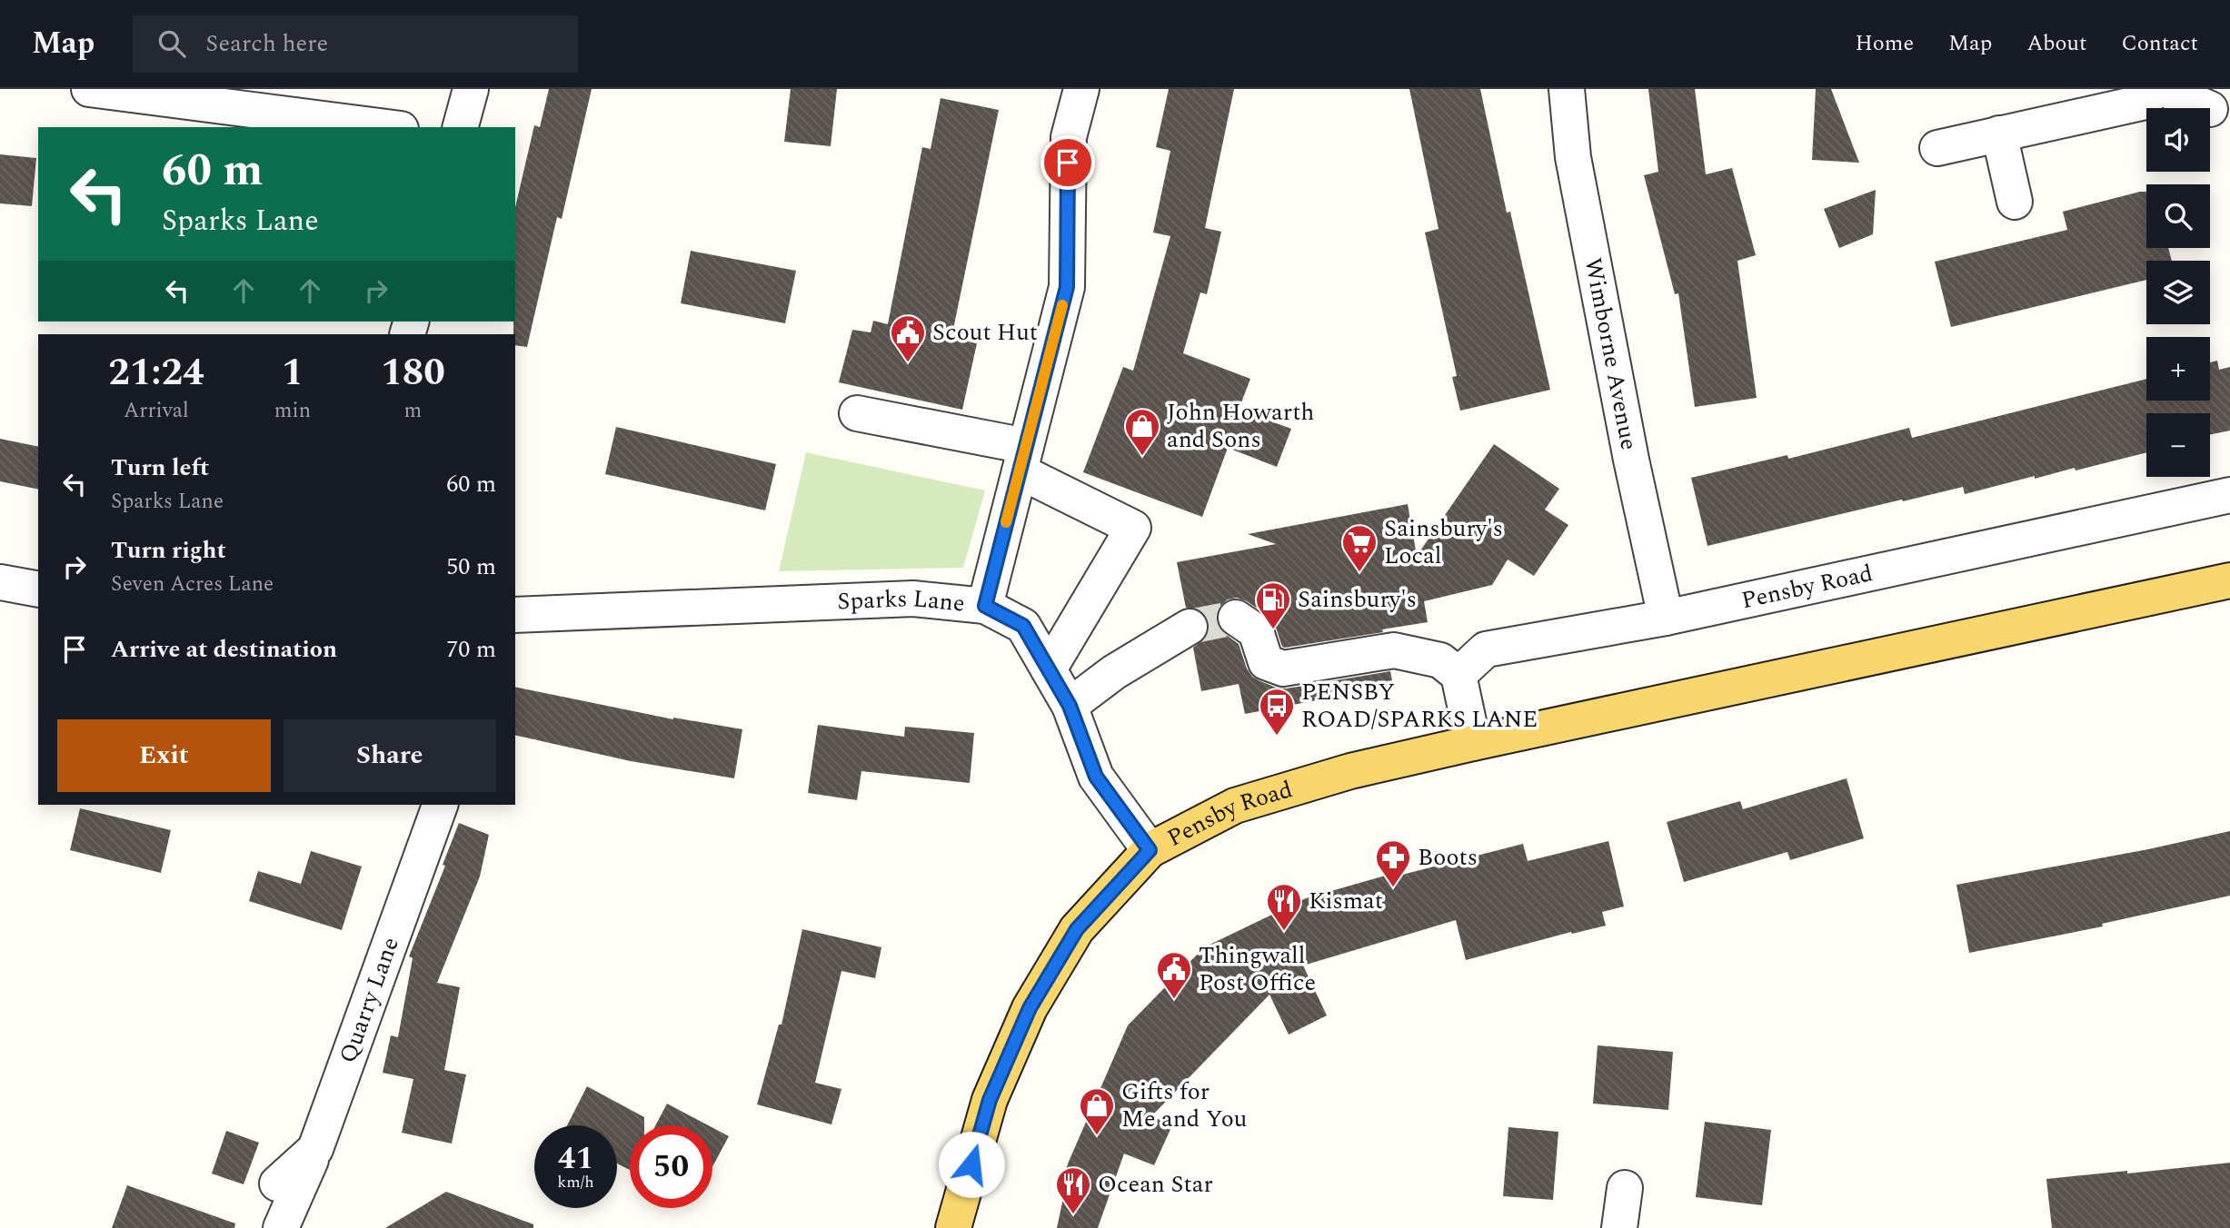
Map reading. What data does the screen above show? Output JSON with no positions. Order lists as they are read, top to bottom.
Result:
{
  "streets": {
    "main road": ["Pensby Road"],
    "street": ["Wimborne Avenue", "Sparks Lane", "Quarry Lane"]
  },
  "crossings": [
    ["Wimborne Avenue", "Pensby Road"],
    ["Pensby Road", "Sparks Lane"]
  ],
  "places": {
    "public building": ["Scout Hut", "Thingwall Post Office"],
    "shop": ["John Howarth and Sons", "Gifts for Me and You"],
    "supermarket": ["Sainsbury's Local"],
    "fuel station": ["Sainsbury's"],
    "bus stop": ["PENSBY ROAD/SPARKS LANE"],
    "pharmacy": ["Boots"],
    "restaurant": ["Kismat", "Ocean Star"]
  },
  "page": {
    "header": "Map",
    "search": "Search here",
    "nav": [
      "Home",
      "Map",
      "About",
      "Contact"
    ],
    "map_buttons": ["+", "−"],
    "turn": ["60 m", "Sparks Lane"],
    "eta": [
      "21:24",
      "Arrival",
      "1",
      "min",
      "180",
      "m"
    ],
    "list": [
      {
        "name": "Turn left",
        "note": "Sparks Lane",
        "value": "60 m"
      },
      {
        "name": "Turn right",
        "note": "Seven Acres Lane",
        "value": "50 m"
      },
      {
        "name": "Arrive at destination",
        "value": "70 m"
      }
    ],
    "buttons": ["Exit", "Share"],
    "speed": "41 km/h",
    "limit": "50"
  }
}
